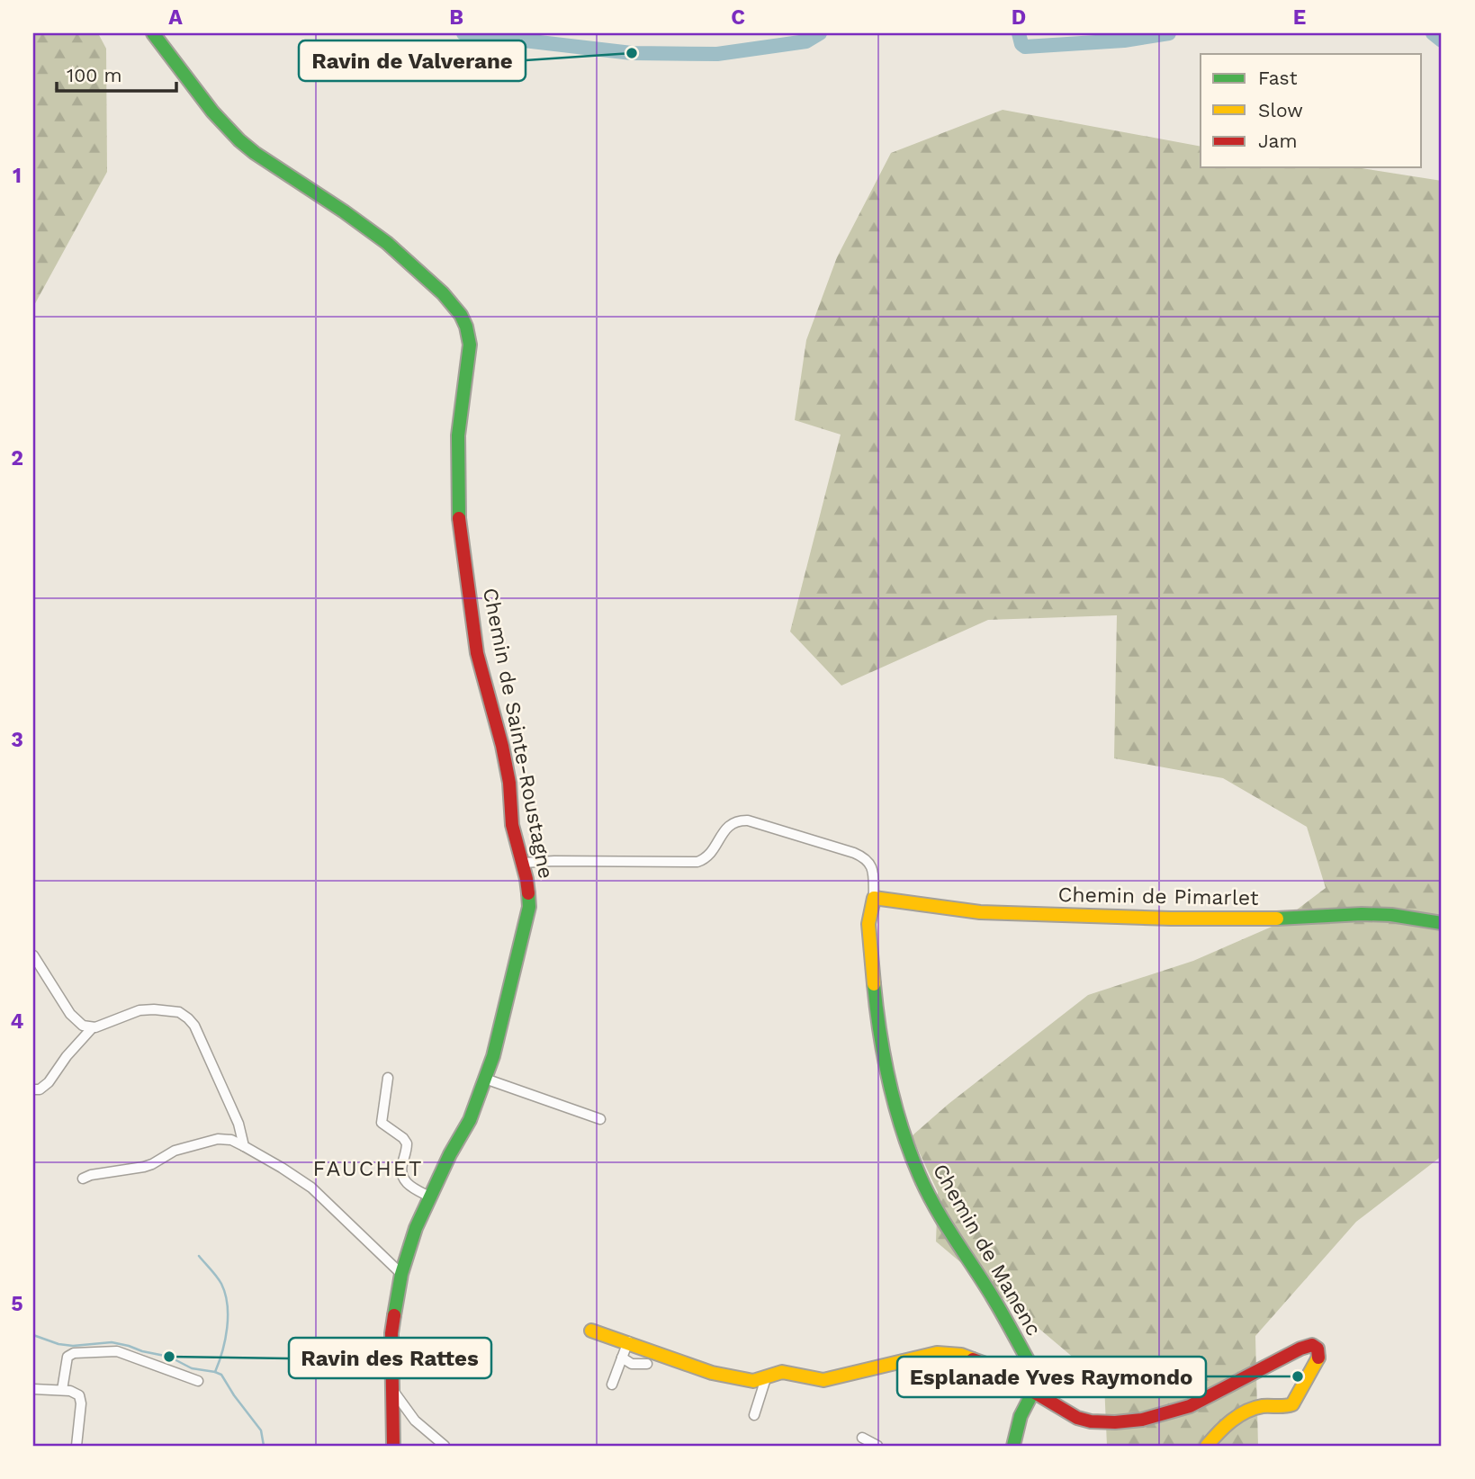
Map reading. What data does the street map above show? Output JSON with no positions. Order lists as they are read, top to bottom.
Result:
{
  "streets": {
    "street": ["Chemin de Sainte-Roustagne", "Chemin de Pimarlet", "Chemin de Manenc"]
  },
  "crossings": [
    ["Chemin de Sainte-Roustagne", "Chemin de Manenc"],
    ["Chemin de Pimarlet", "Chemin de Manenc"]
  ],
  "districts": ["FAUCHET"],
  "places": ["Ravin de Valverane", "Ravin des Rattes", "Esplanade Yves Raymondo"],
  "legend": ["Fast", "Slow", "Jam"],
  "scale_bar": "100 m",
  "grid": {
    "columns": [
      "A",
      "B",
      "C",
      "D",
      "E"
    ],
    "rows": [
      "1",
      "2",
      "3",
      "4",
      "5"
    ]
  }
}
